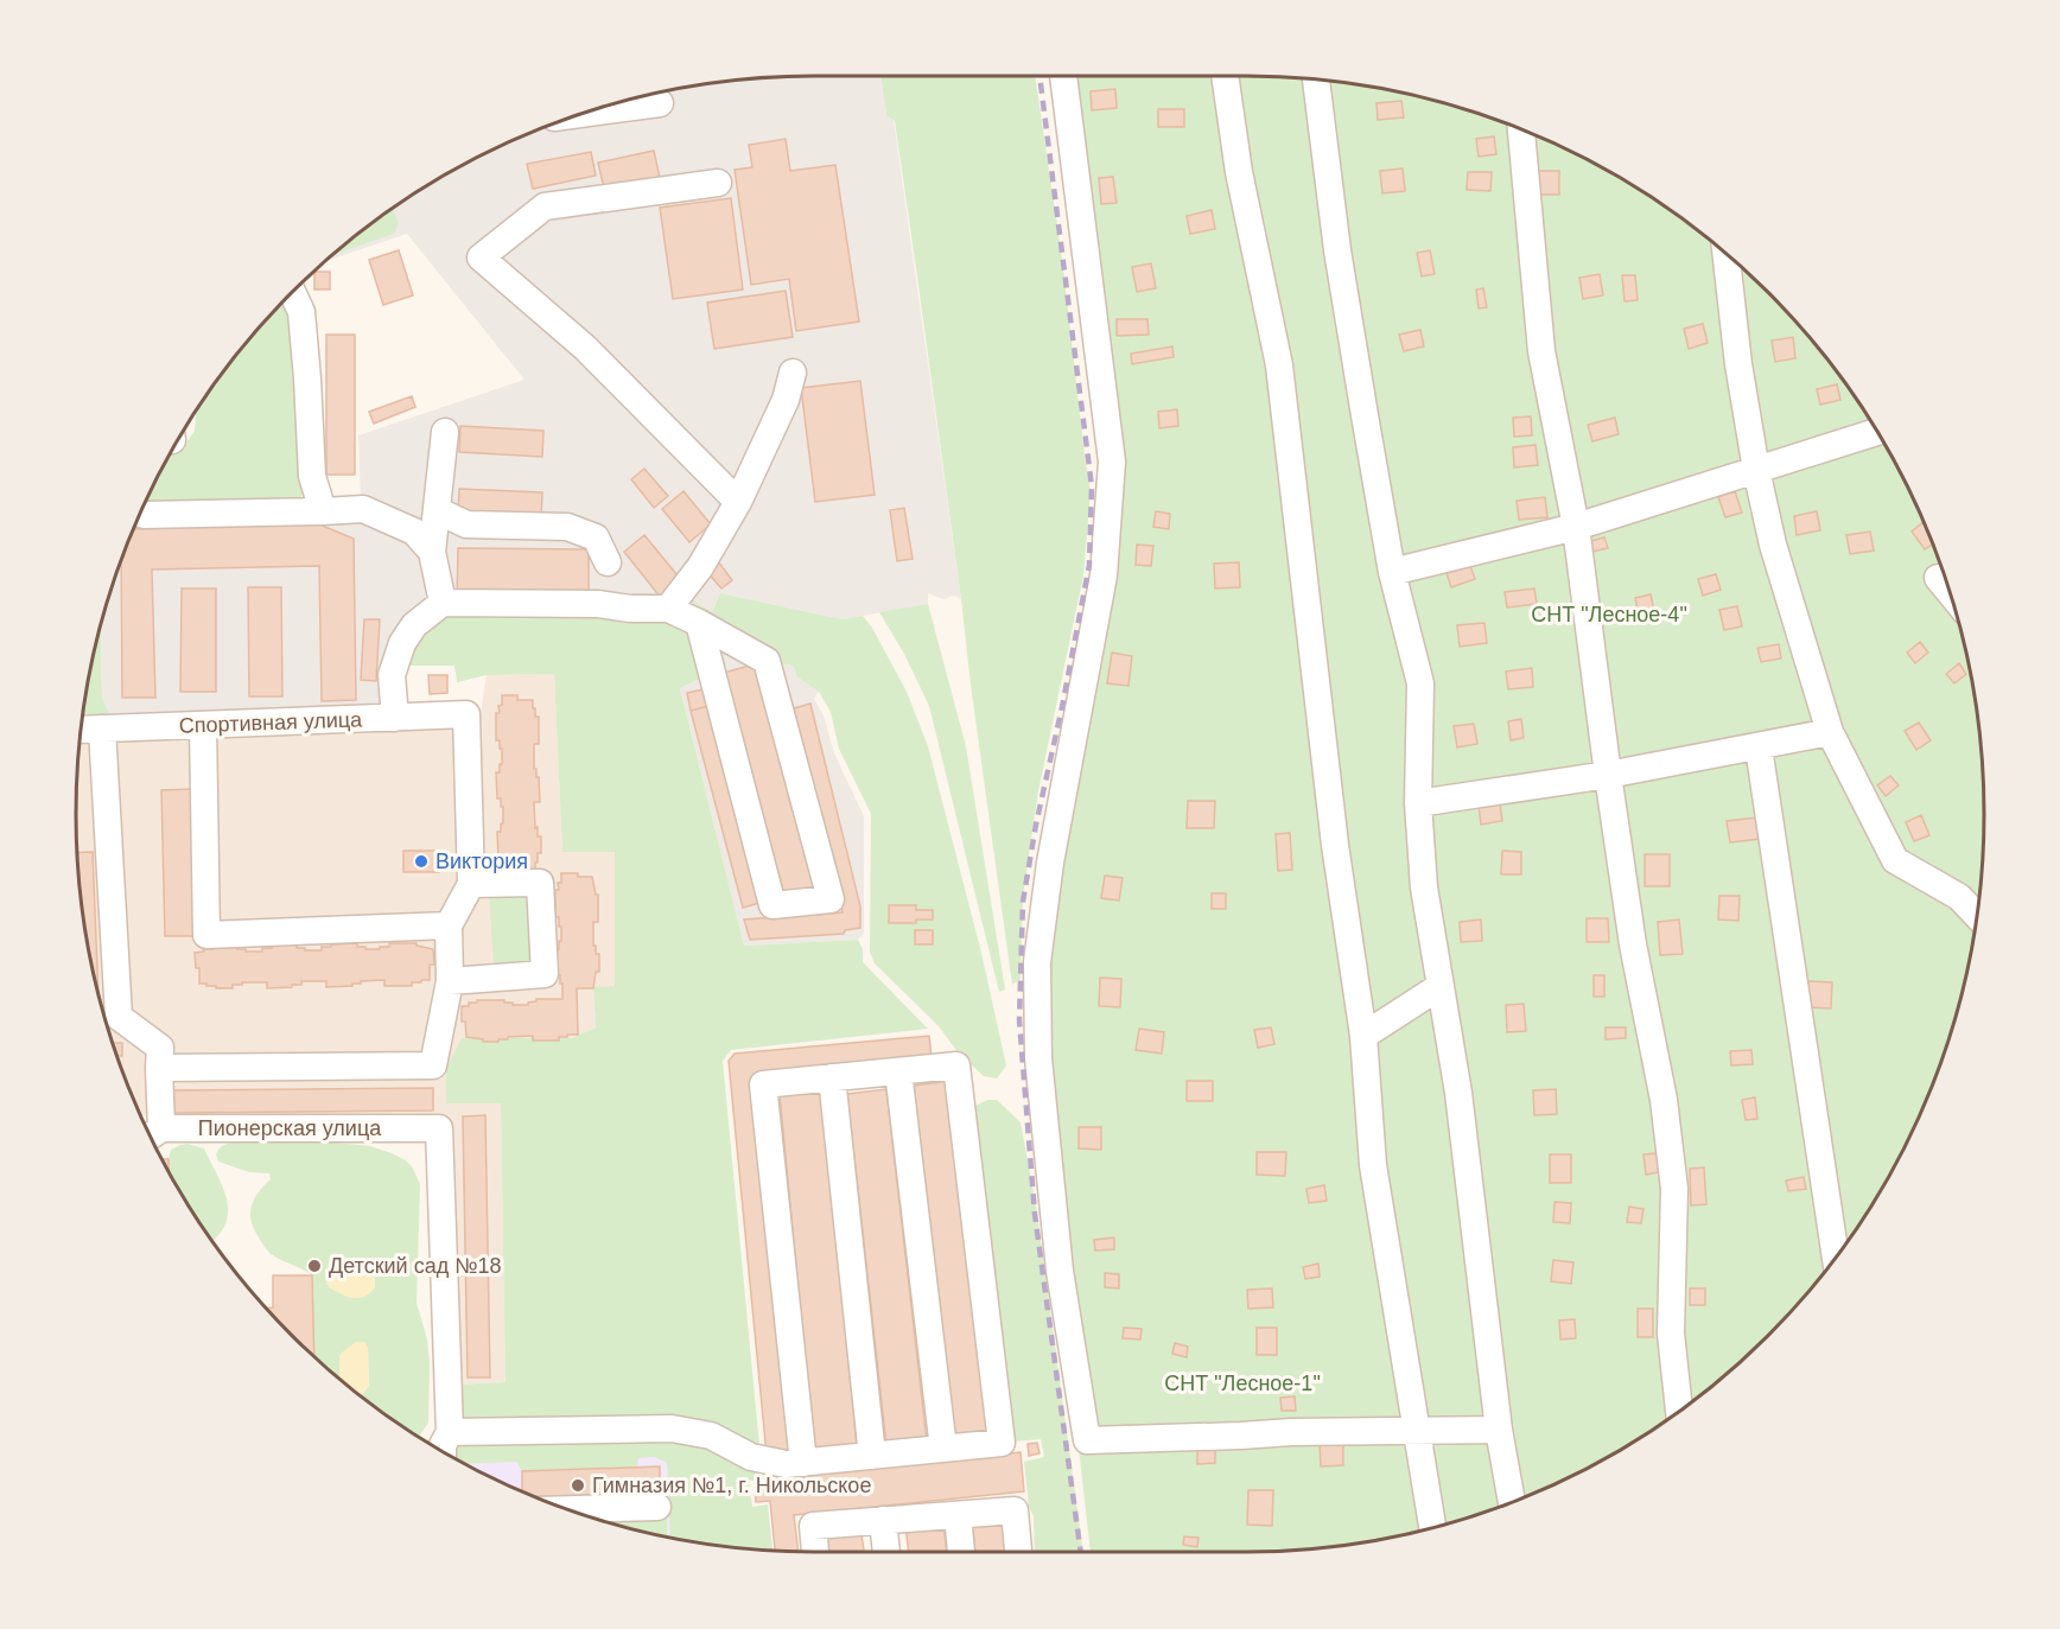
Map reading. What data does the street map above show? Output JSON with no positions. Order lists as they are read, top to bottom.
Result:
{
  "streets": {
    "street": ["Спортивная улица", "Пионерская улица"]
  },
  "parks": ["СНТ \"Лесное-4\"", "СНТ \"Лесное-1\""],
  "places": ["Виктория", "Детский сад №18", "Гимназия №1, г. Никольское"]
}
